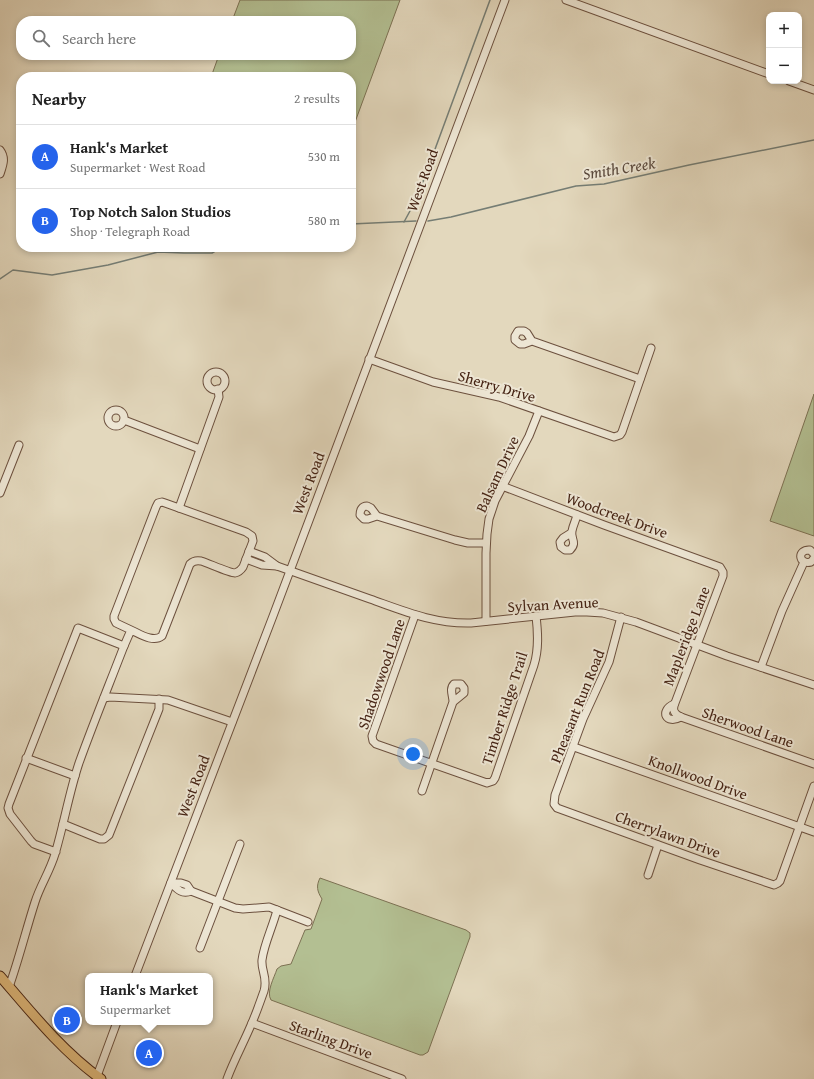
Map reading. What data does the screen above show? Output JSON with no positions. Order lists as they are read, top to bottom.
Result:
{
  "streets": {
    "street": [
      "West Road",
      "Sherry Drive",
      "Balsam Drive",
      "Woodcreek Drive",
      "Sylvan Avenue",
      "Mapleridge Lane",
      "Shadowwood Lane",
      "Pheasant Run Road",
      "Timber Ridge Trail",
      "Sherwood Lane",
      "Knollwood Drive",
      "Cherrylawn Drive",
      "Starling Drive"
    ]
  },
  "crossings": [
    ["West Road", "Sherry Drive"],
    ["West Road", "Sylvan Avenue"],
    ["Sherry Drive", "Balsam Drive"],
    ["Balsam Drive", "Woodcreek Drive"],
    ["Balsam Drive", "Sylvan Avenue"],
    ["Woodcreek Drive", "Mapleridge Lane"],
    ["Sylvan Avenue", "Mapleridge Lane"],
    ["Sylvan Avenue", "Shadowwood Lane"],
    ["Sylvan Avenue", "Pheasant Run Road"],
    ["Sylvan Avenue", "Timber Ridge Trail"],
    ["Mapleridge Lane", "Sherwood Lane"],
    ["Shadowwood Lane", "Timber Ridge Trail"],
    ["Pheasant Run Road", "Knollwood Drive"],
    ["Pheasant Run Road", "Cherrylawn Drive"],
    ["Knollwood Drive", "Cherrylawn Drive"]
  ],
  "water": ["Smith Creek"],
  "page": {
    "map_buttons": ["+", "−"],
    "search": "Search here",
    "heading": ["Nearby", "2 results"],
    "list": [
      {
        "mark": "A",
        "name": "Hank's Market",
        "note": "Supermarket · West Road",
        "value": "530 m"
      },
      {
        "mark": "B",
        "name": "Top Notch Salon Studios",
        "note": "Shop · Telegraph Road",
        "value": "580 m"
      }
    ],
    "popup": ["Hank's Market", "Supermarket"],
    "pins": ["B", "A"]
  }
}
